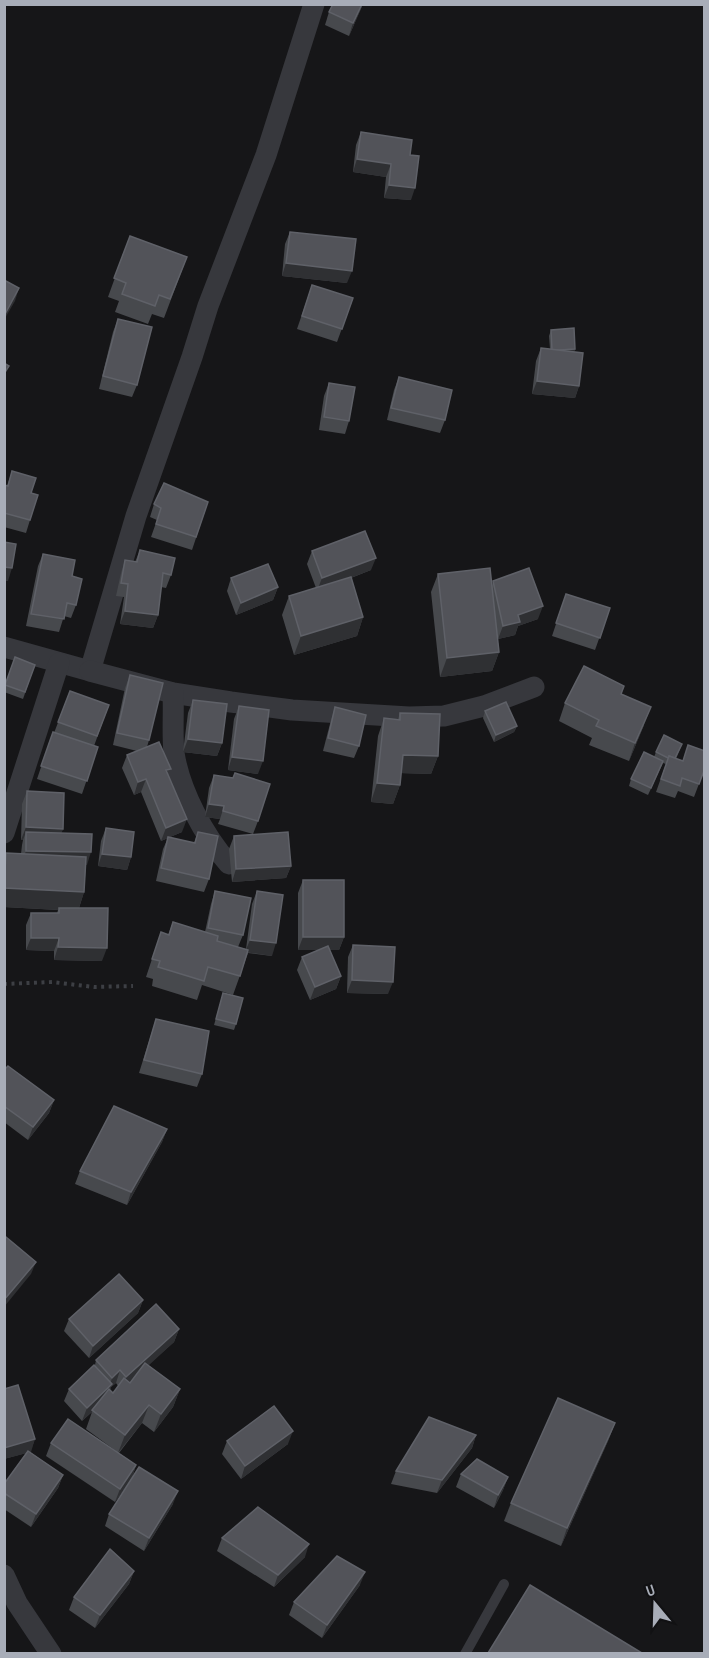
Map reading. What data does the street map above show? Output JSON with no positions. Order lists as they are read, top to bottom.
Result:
{
  "north": "top"
}
